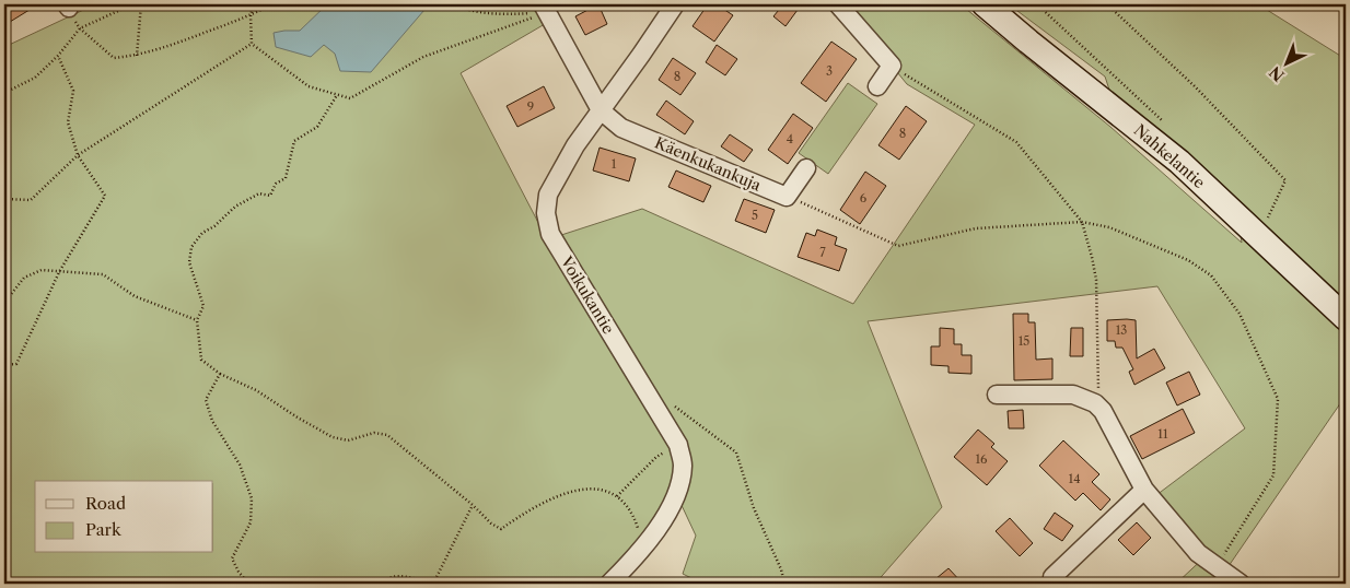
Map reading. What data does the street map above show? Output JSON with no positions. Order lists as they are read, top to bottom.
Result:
{
  "streets": {
    "main road": ["Nahkelantie"],
    "street": ["Käenkukankuja", "Voikukantie"]
  },
  "crossings": [
    ["Käenkukankuja", "Voikukantie"]
  ],
  "house_numbers": [
    "3",
    "8",
    "9",
    "8",
    "4",
    "1",
    "6",
    "5",
    "7",
    "13",
    "15",
    "11",
    "16",
    "14"
  ],
  "legend": ["Road", "Park"],
  "north": "bottom left"
}
